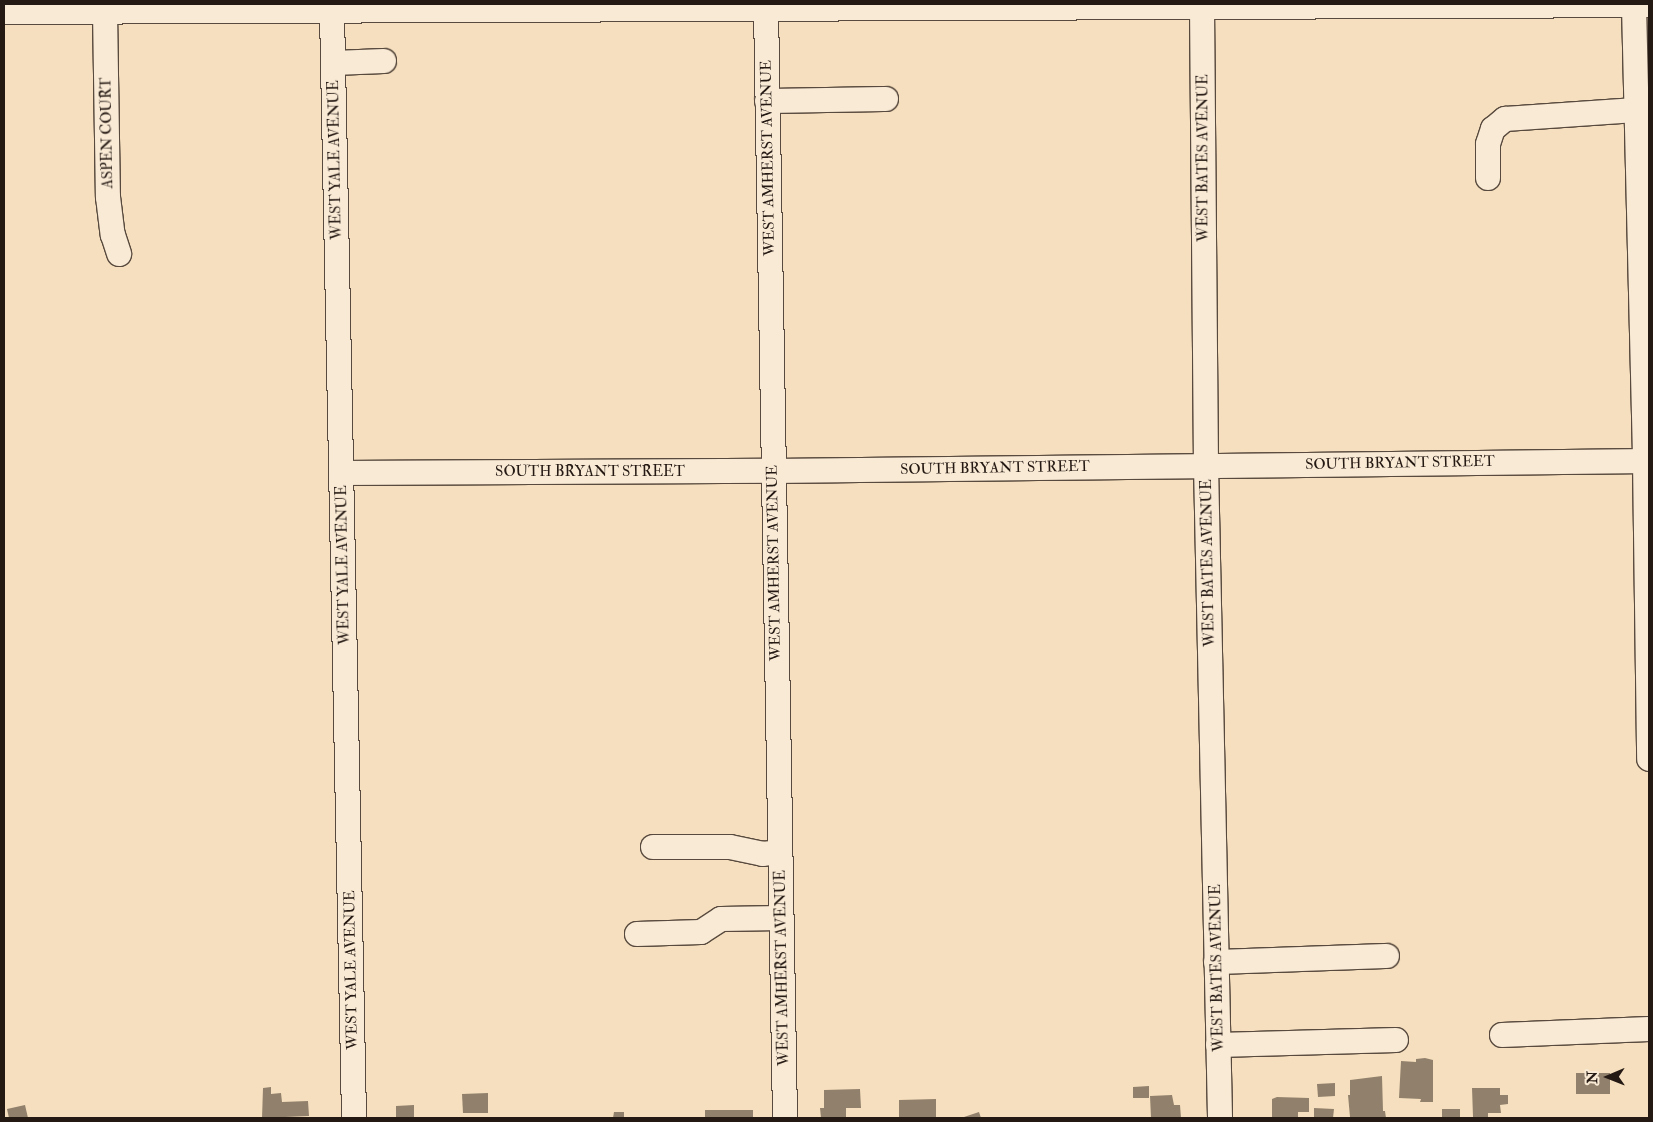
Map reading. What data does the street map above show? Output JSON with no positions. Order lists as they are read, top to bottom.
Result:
{
  "streets": {
    "street": [
      "ASPEN COURT",
      "WEST AMHERST AVENUE",
      "WEST BATES AVENUE",
      "WEST YALE AVENUE",
      "SOUTH BRYANT STREET"
    ]
  },
  "crossings": [
    ["WEST AMHERST AVENUE", "SOUTH BRYANT STREET"],
    ["WEST BATES AVENUE", "SOUTH BRYANT STREET"],
    ["WEST YALE AVENUE", "SOUTH BRYANT STREET"]
  ],
  "north": "left"
}
